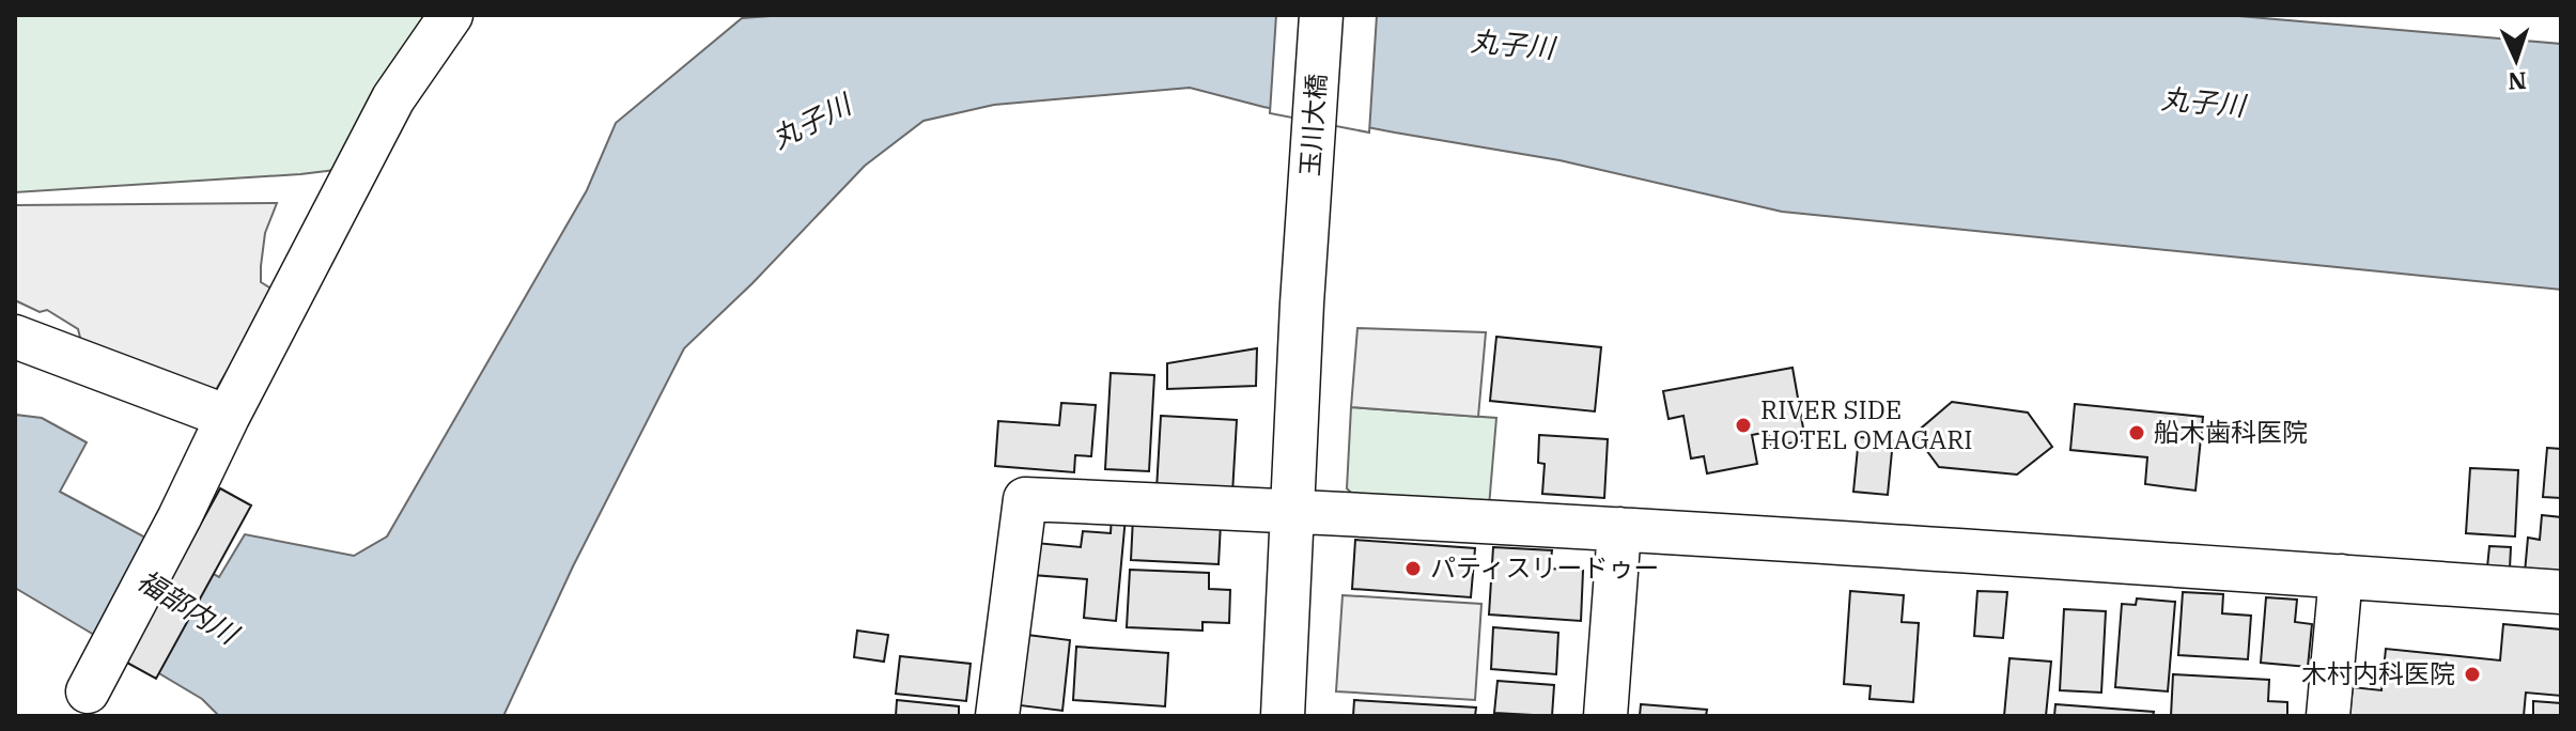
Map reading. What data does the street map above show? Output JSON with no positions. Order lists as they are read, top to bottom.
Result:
{
  "streets": {
    "street": ["玉川大橋"]
  },
  "water": ["丸子川", "福部内川"],
  "places": [
    "RIVER SIDE HOTEL OMAGARI",
    "船木歯科医院",
    "パティスリードゥー",
    "木村内科医院"
  ],
  "north": "bottom"
}
